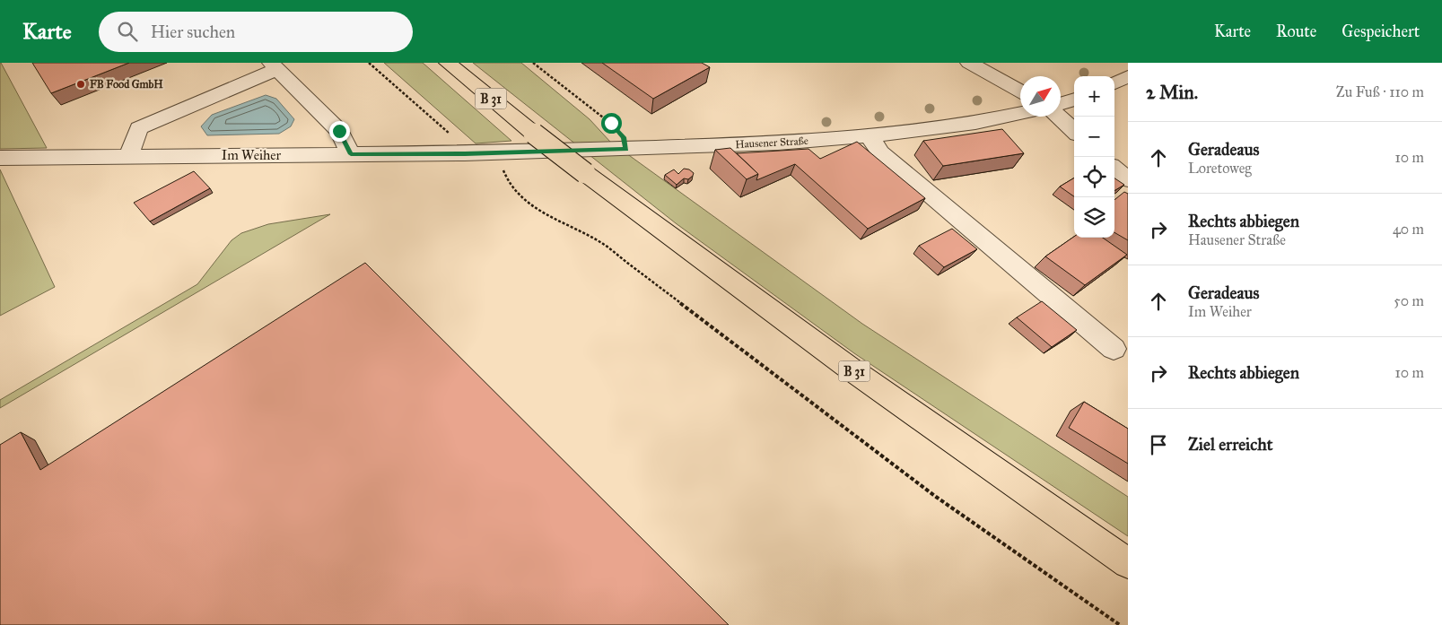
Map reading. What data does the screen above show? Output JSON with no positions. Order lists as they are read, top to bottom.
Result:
{
  "streets": {
    "highway": ["B 31"],
    "street": ["Hausener Straße", "Im Weiher"]
  },
  "crossings": [
    ["Hausener Straße", "Im Weiher"]
  ],
  "places": ["FB Food GmbH"],
  "north": "top right",
  "page": {
    "header": "Karte",
    "search": "Hier suchen",
    "nav": ["Karte", "Route", "Gespeichert"],
    "heading": ["2 Min.", "Zu Fuß · 110 m"],
    "map_buttons": ["+", "−"],
    "list": [
      ["Geradeaus", "Loretoweg", "10 m"],
      ["Rechts abbiegen", "Hausener Straße", "40 m"],
      ["Geradeaus", "Im Weiher", "50 m"],
      ["Rechts abbiegen", "10 m"],
      "Ziel erreicht"
    ]
  }
}
